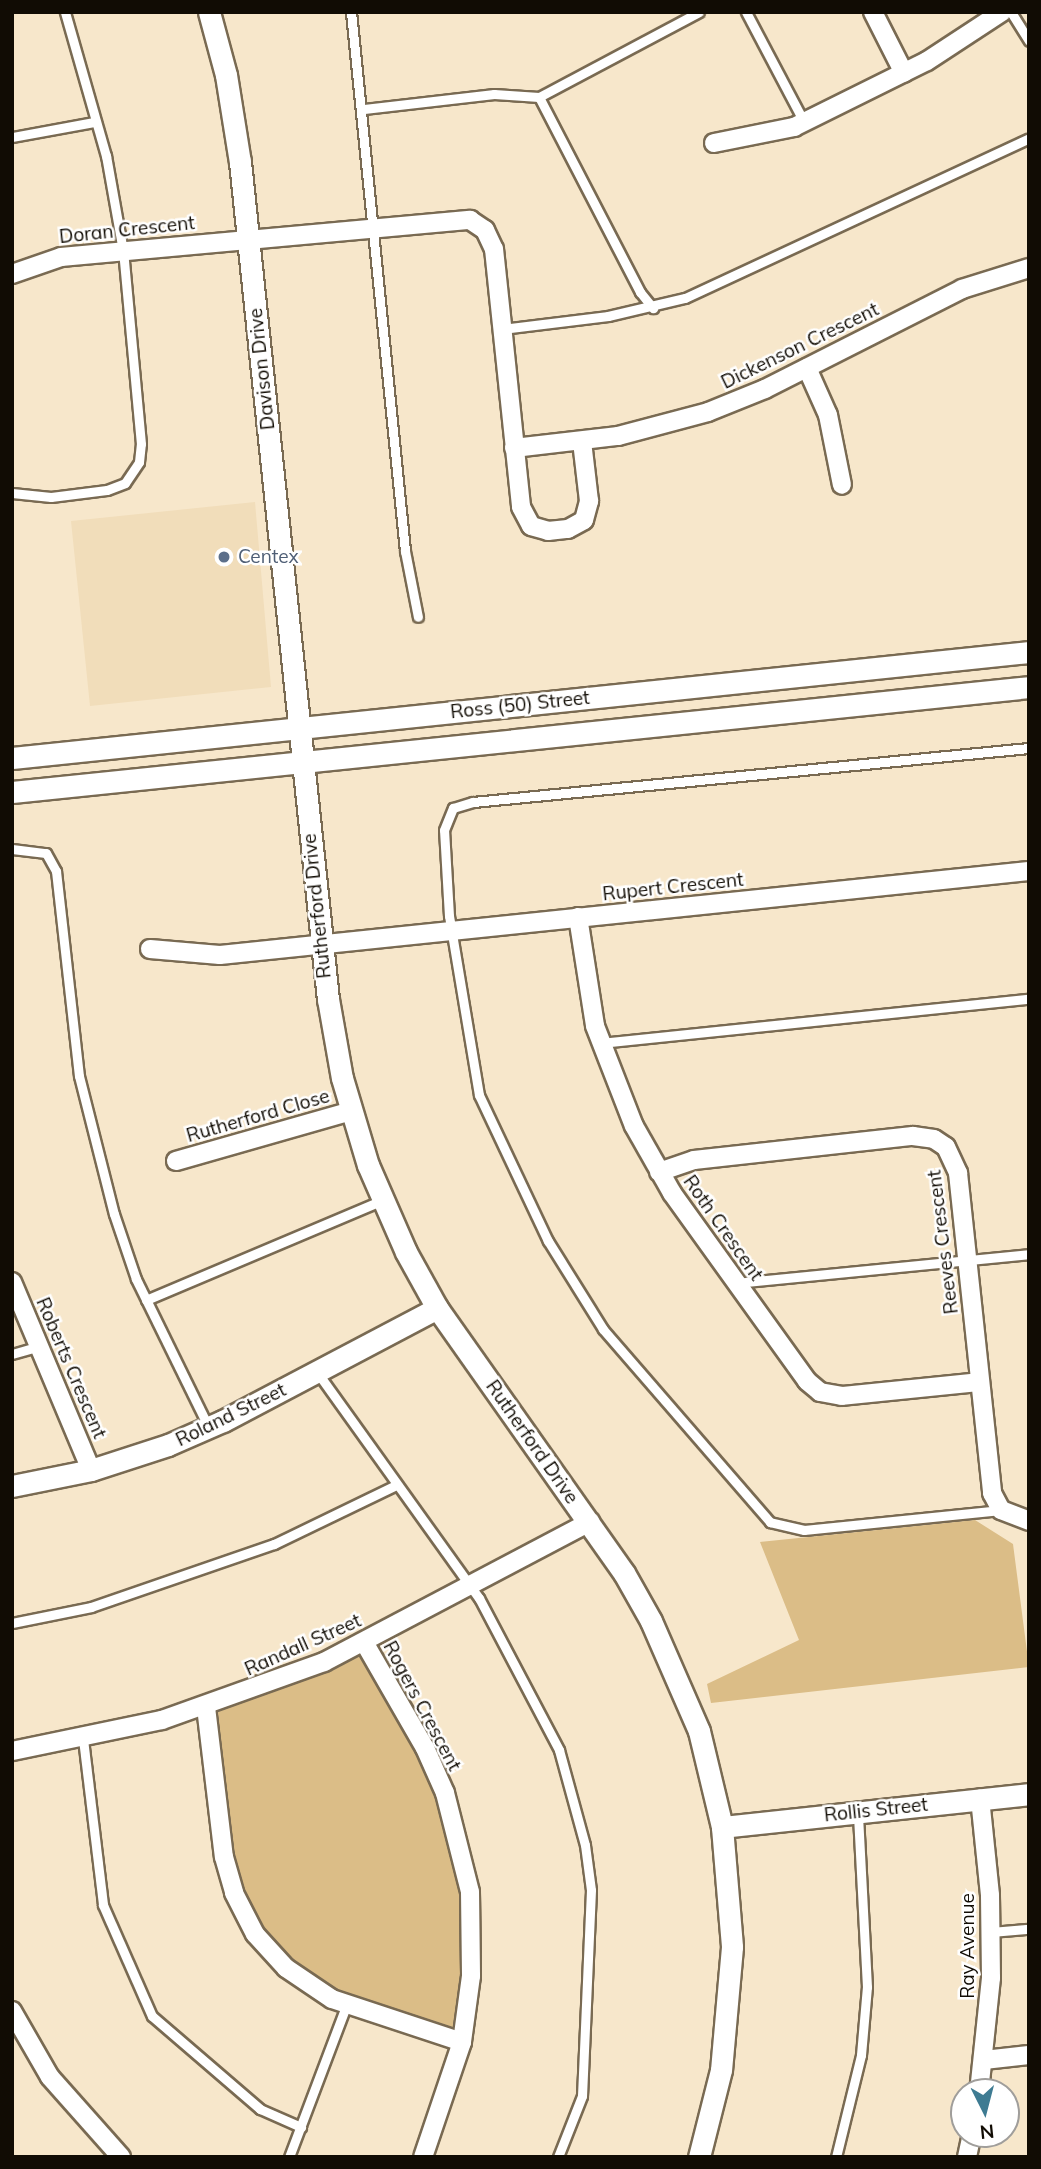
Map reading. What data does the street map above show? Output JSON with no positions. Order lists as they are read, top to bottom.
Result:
{
  "streets": {
    "street": [
      "Doran Crescent",
      "Dickenson Crescent",
      "Davison Drive",
      "Ross (50) Street",
      "Rupert Crescent",
      "Rutherford Drive",
      "Rutherford Close",
      "Roth Crescent",
      "Reeves Crescent",
      "Roberts Crescent",
      "Roland Street",
      "Randall Street",
      "Rogers Crescent",
      "Rollis Street",
      "Ray Avenue"
    ]
  },
  "crossings": [
    ["Doran Crescent", "Davison Drive"],
    ["Davison Drive", "Ross (50) Street"],
    ["Davison Drive", "Rutherford Drive"],
    ["Ross (50) Street", "Rutherford Drive"],
    ["Rupert Crescent", "Rutherford Drive"],
    ["Rupert Crescent", "Roth Crescent"],
    ["Rutherford Drive", "Rutherford Close"],
    ["Rutherford Drive", "Roland Street"],
    ["Rutherford Drive", "Randall Street"],
    ["Rutherford Drive", "Rollis Street"],
    ["Roth Crescent", "Reeves Crescent"],
    ["Roberts Crescent", "Roland Street"],
    ["Randall Street", "Rogers Crescent"],
    ["Rollis Street", "Ray Avenue"]
  ],
  "places": ["Centex"],
  "north": "bottom"
}
